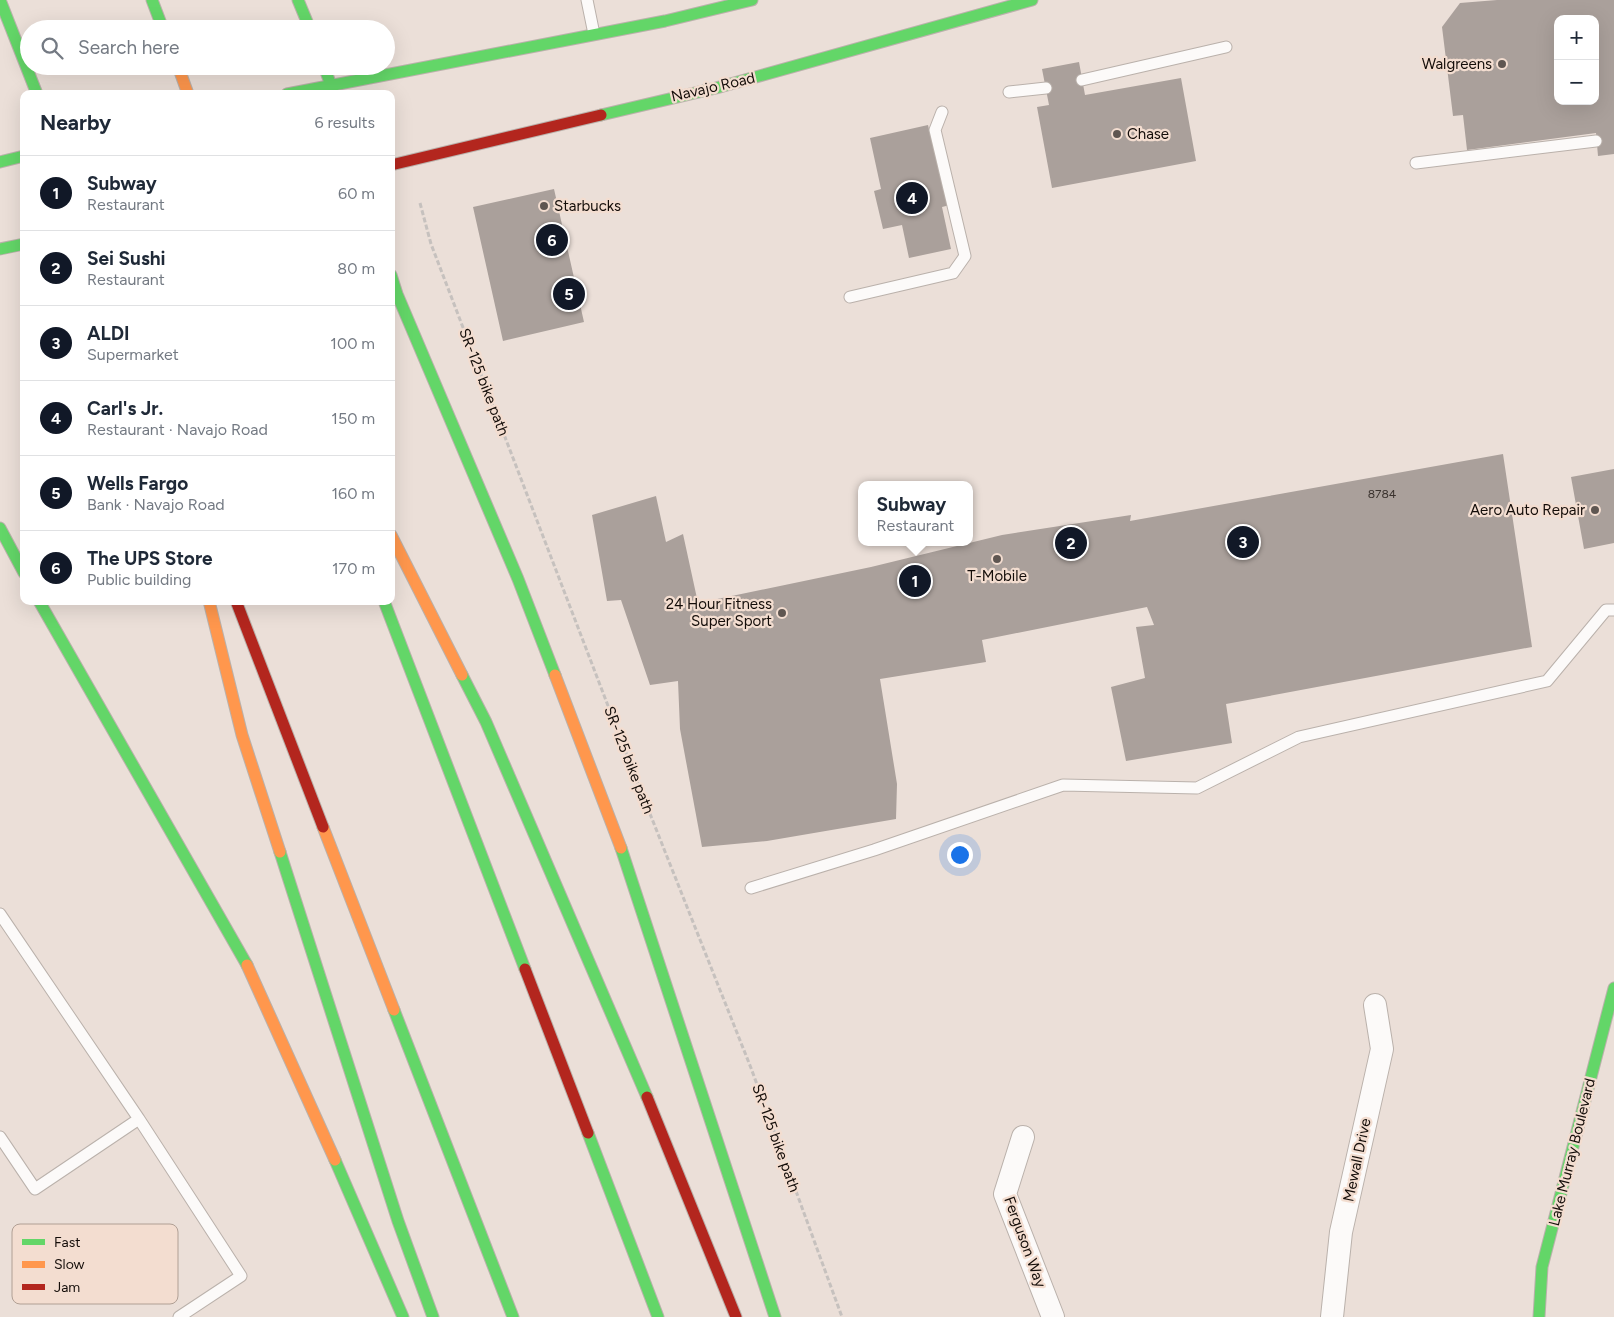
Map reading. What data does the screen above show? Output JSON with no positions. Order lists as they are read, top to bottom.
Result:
{
  "streets": {
    "main road": ["Navajo Road", "Lake Murray Boulevard"],
    "street": ["Mewall Drive", "Ferguson Way"],
    "path": ["SR-125 bike path"]
  },
  "places": [
    "Walgreens",
    "Chase",
    "Starbucks",
    "Aero Auto Repair",
    "T-Mobile",
    "24 Hour Fitness Super Sport"
  ],
  "house_numbers": ["8784"],
  "legend": ["Fast", "Slow", "Jam"],
  "page": {
    "map_buttons": ["+", "−"],
    "search": "Search here",
    "heading": ["Nearby", "6 results"],
    "list": [
      {
        "mark": "1",
        "name": "Subway",
        "note": "Restaurant",
        "value": "60 m"
      },
      {
        "mark": "2",
        "name": "Sei Sushi",
        "note": "Restaurant",
        "value": "80 m"
      },
      {
        "mark": "3",
        "name": "ALDI",
        "note": "Supermarket",
        "value": "100 m"
      },
      {
        "mark": "4",
        "name": "Carl's Jr.",
        "note": "Restaurant · Navajo Road",
        "value": "150 m"
      },
      {
        "mark": "5",
        "name": "Wells Fargo",
        "note": "Bank · Navajo Road",
        "value": "160 m"
      },
      {
        "mark": "6",
        "name": "The UPS Store",
        "note": "Public building",
        "value": "170 m"
      }
    ],
    "pins": [
      "4",
      "6",
      "5",
      "3",
      "2",
      "1"
    ],
    "popup": ["Subway", "Restaurant"]
  }
}
